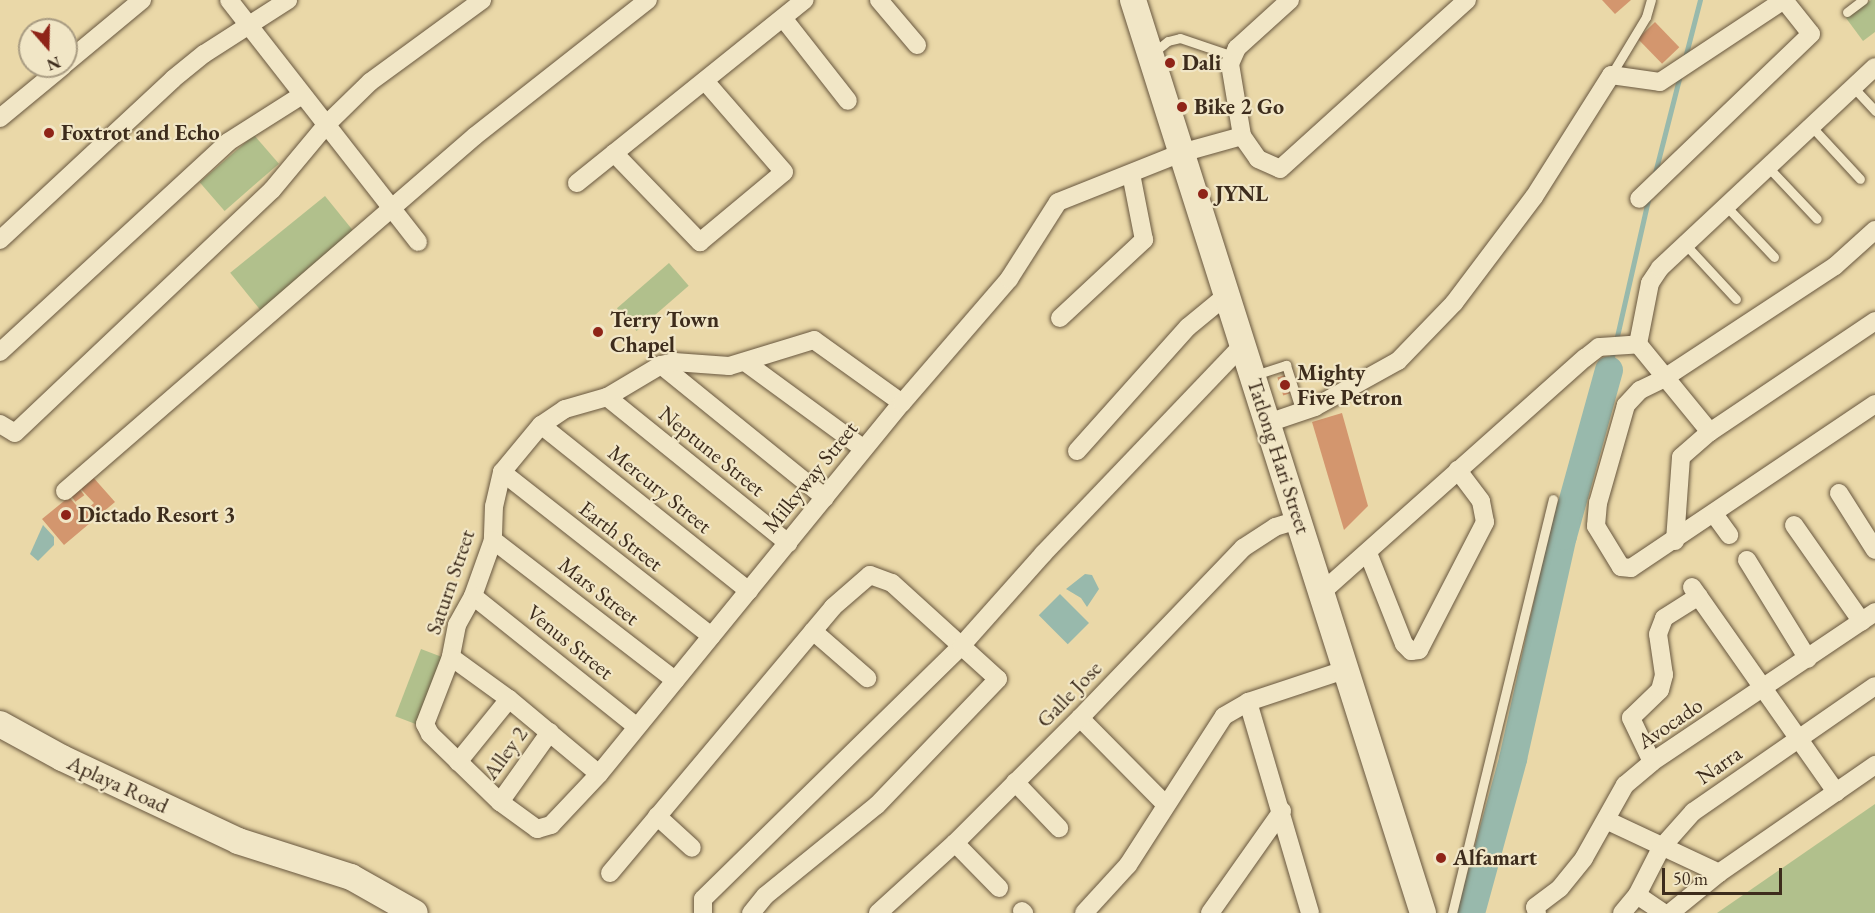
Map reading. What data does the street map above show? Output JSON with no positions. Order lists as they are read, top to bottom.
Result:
{
  "streets": {
    "street": [
      "Neptune Street",
      "Tatlong Hari Street",
      "Milkyway Street",
      "Mercury Street",
      "Earth Street",
      "Saturn Street",
      "Mars Street",
      "Venus Street",
      "Galle Jose",
      "Avocado",
      "Alley 2",
      "Narra",
      "Aplaya Road"
    ]
  },
  "crossings": [
    ["Neptune Street", "Milkyway Street"],
    ["Neptune Street", "Saturn Street"],
    ["Tatlong Hari Street", "Milkyway Street"],
    ["Tatlong Hari Street", "Galle Jose"],
    ["Milkyway Street", "Mercury Street"],
    ["Milkyway Street", "Earth Street"],
    ["Milkyway Street", "Saturn Street"],
    ["Milkyway Street", "Mars Street"],
    ["Milkyway Street", "Venus Street"],
    ["Milkyway Street", "Alley 2"],
    ["Mercury Street", "Saturn Street"],
    ["Earth Street", "Saturn Street"],
    ["Saturn Street", "Mars Street"],
    ["Saturn Street", "Venus Street"],
    ["Saturn Street", "Alley 2"]
  ],
  "places": [
    "Dali",
    "Bike 2 Go",
    "Foxtrot and Echo",
    "JYNL",
    "Terry Town Chapel",
    "Mighty Five Petron",
    "Dictado Resort 3",
    "Alfamart"
  ],
  "scale_bar": "50 m",
  "north": "bottom"
}
